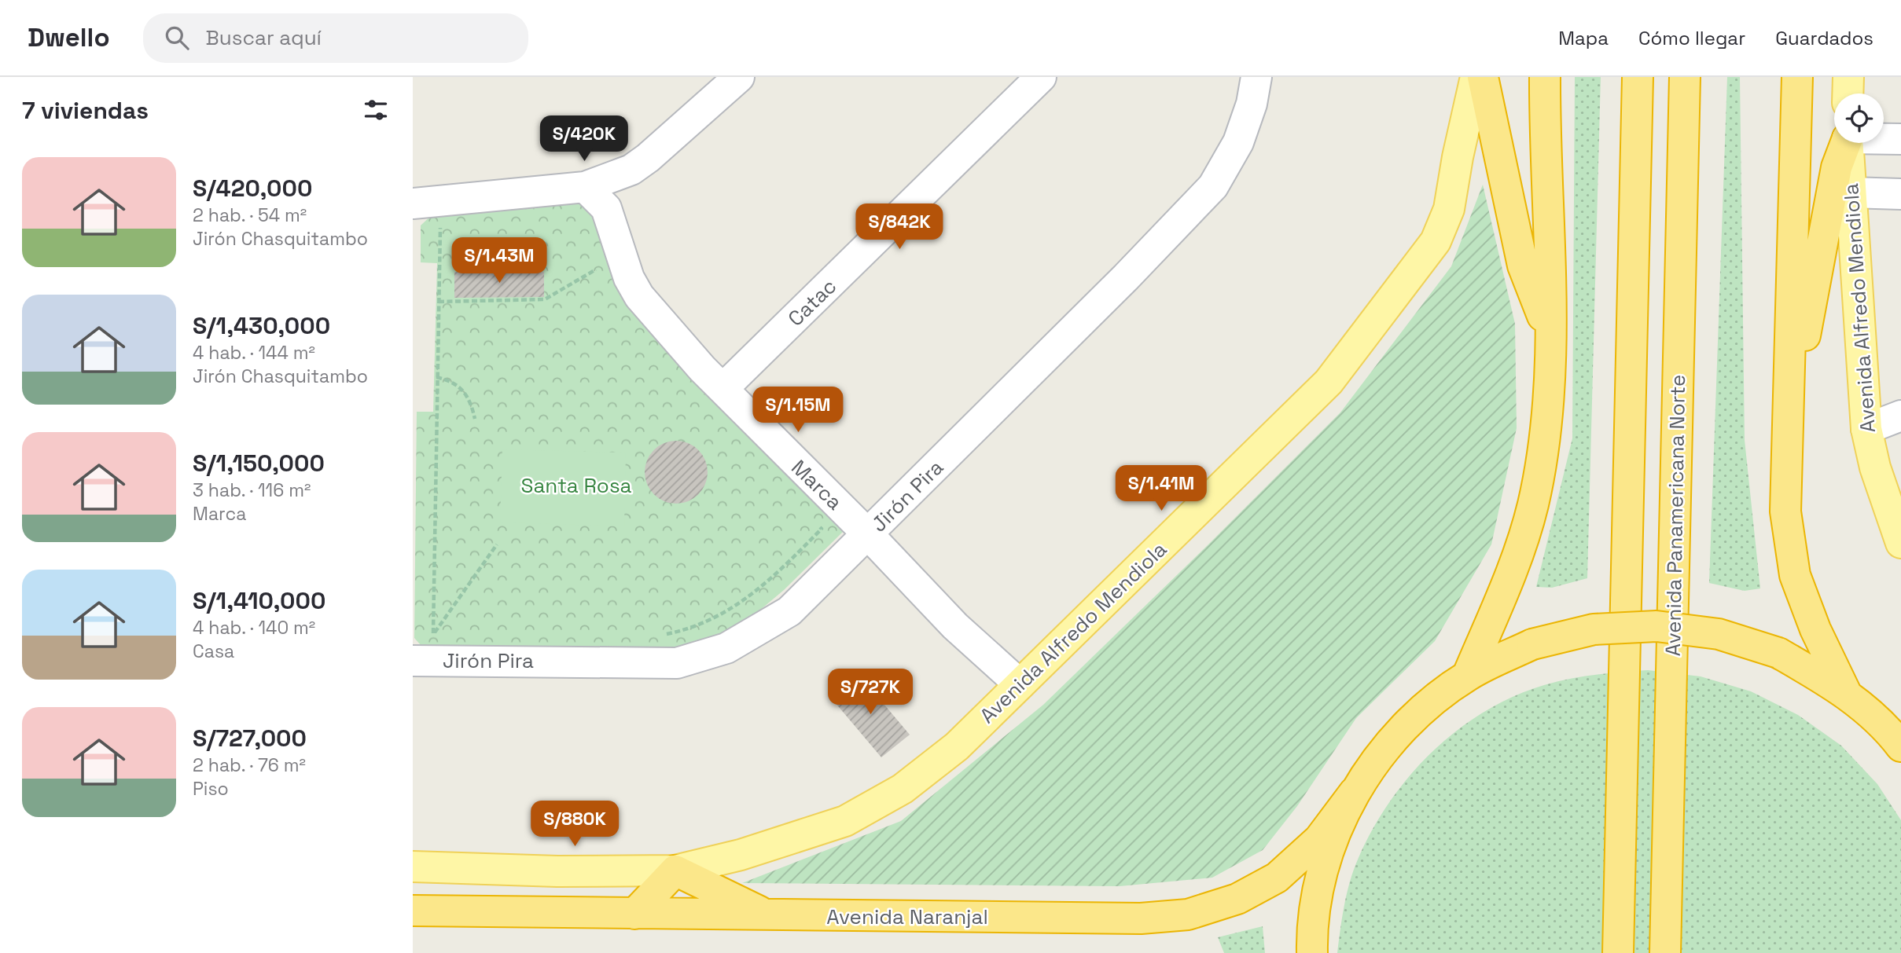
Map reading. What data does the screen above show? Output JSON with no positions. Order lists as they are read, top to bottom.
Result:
{
  "streets": {
    "highway": ["Avenida Panamericana Norte", "Avenida Naranjal"],
    "main road": ["Avenida Alfredo Mendiola"],
    "street": ["Catac", "Marca", "Jirón Pira"]
  },
  "crossings": [
    ["Catac", "Marca"],
    ["Avenida Alfredo Mendiola", "Marca"],
    ["Marca", "Jirón Pira"]
  ],
  "parks": ["Santa Rosa"],
  "page": {
    "header": "Dwello",
    "search": "Buscar aquí",
    "nav": ["Mapa", "Cómo llegar", "Guardados"],
    "heading": "7 viviendas",
    "price": [
      "S/420K",
      "S/842K",
      "S/1.43M",
      "S/1.15M",
      "S/1.41M",
      "S/727K",
      "S/880K"
    ],
    "list": [
      {
        "name": "S/420,000",
        "note": "2 hab. · 54 m² · Jirón Chasquitambo"
      },
      {
        "name": "S/1,430,000",
        "note": "4 hab. · 144 m² · Jirón Chasquitambo"
      },
      {
        "name": "S/1,150,000",
        "note": "3 hab. · 116 m² · Marca"
      },
      {
        "name": "S/1,410,000",
        "note": "4 hab. · 140 m² · Casa"
      },
      {
        "name": "S/727,000",
        "note": "2 hab. · 76 m² · Piso"
      }
    ]
  }
}
